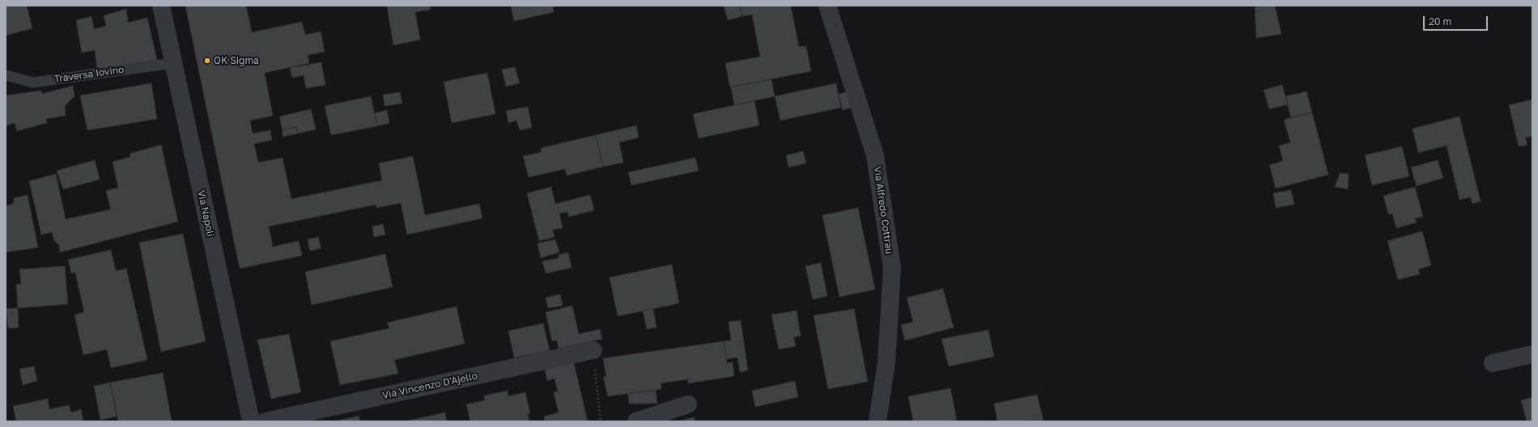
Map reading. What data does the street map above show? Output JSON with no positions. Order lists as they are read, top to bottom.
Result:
{
  "streets": {
    "street": ["Via Alfredo Cottrau", "Via Napoli", "Via Vincenzo D'Ajello"],
    "lane": ["Traversa Iovino"]
  },
  "crossings": [
    ["Traversa Iovino", "Via Napoli"]
  ],
  "places": ["OK Sigma"],
  "scale_bar": "20 m"
}
